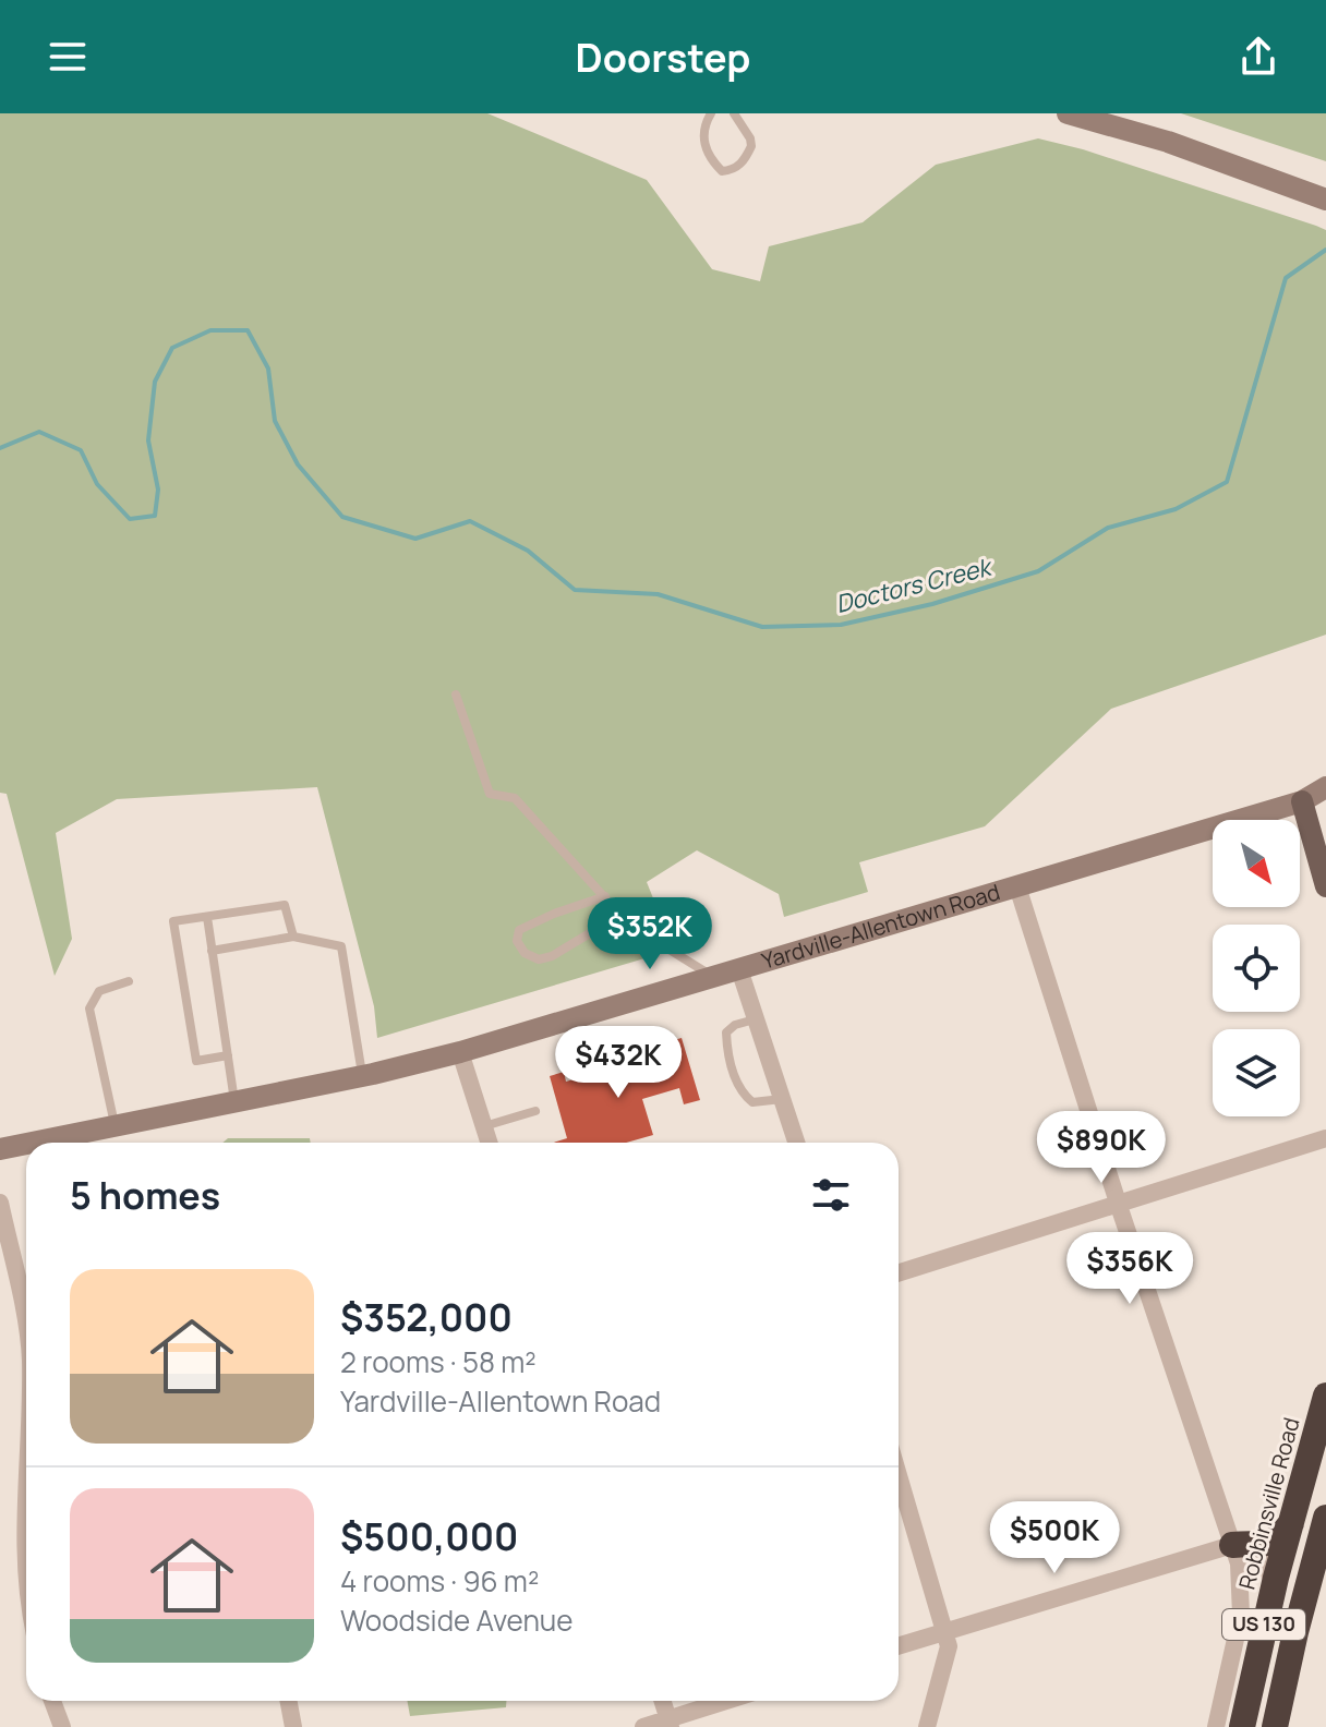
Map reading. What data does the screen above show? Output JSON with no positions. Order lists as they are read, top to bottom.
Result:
{
  "streets": {
    "highway": ["Robbinsville Road", "US 130"],
    "main road": ["Yardville-Allentown Road"]
  },
  "water": ["Doctors Creek"],
  "north": "bottom right",
  "page": {
    "header": "Doorstep",
    "price": [
      "$352K",
      "$432K",
      "$890K",
      "$356K",
      "$500K"
    ],
    "heading": "5 homes",
    "list": [
      {
        "name": "$352,000",
        "note": "2 rooms · 58 m² · Yardville-Allentown Road"
      },
      {
        "name": "$500,000",
        "note": "4 rooms · 96 m² · Woodside Avenue"
      }
    ]
  }
}
